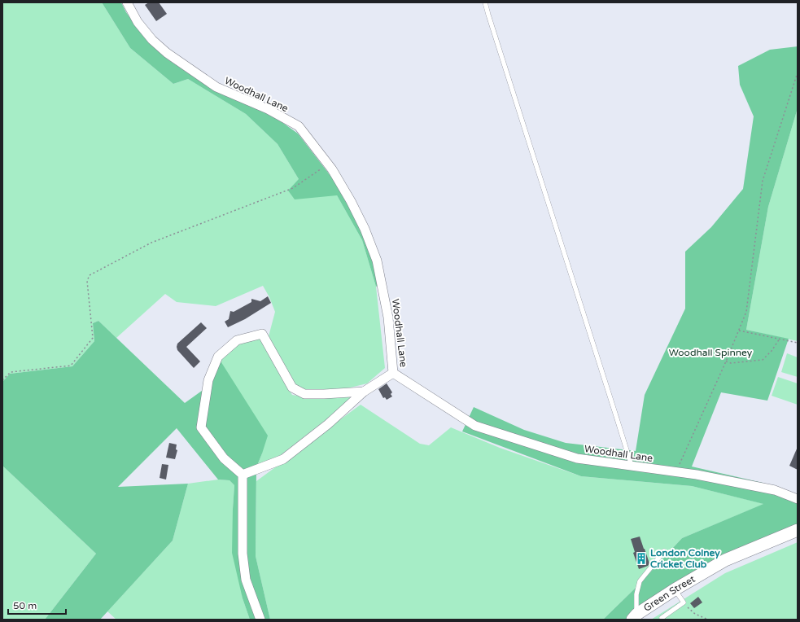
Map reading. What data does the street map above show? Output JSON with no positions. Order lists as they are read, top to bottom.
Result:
{
  "streets": {
    "main road": ["Green Street"],
    "street": ["Woodhall Lane"]
  },
  "parks": ["Woodhall Spinney"],
  "places": {
    "building": ["London Colney Cricket Club"]
  },
  "scale_bar": "50 m"
}
